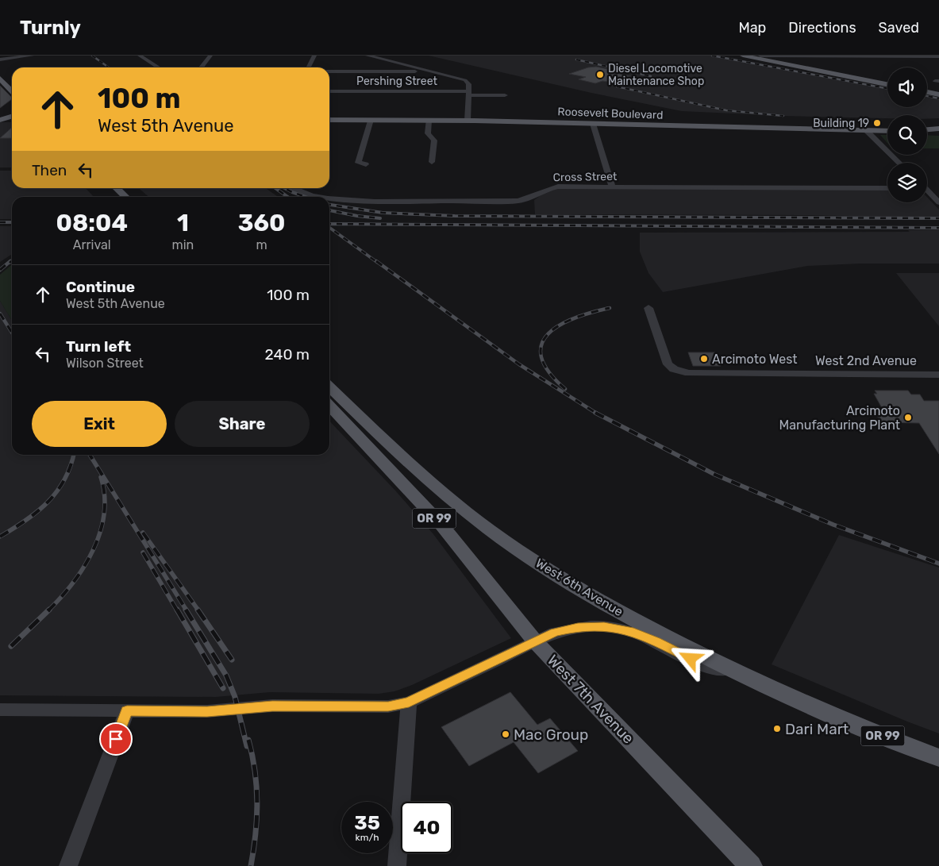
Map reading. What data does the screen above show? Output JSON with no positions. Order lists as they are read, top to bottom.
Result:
{
  "streets": {
    "main road": [
      "Roosevelt Boulevard",
      "OR 99",
      "West 6th Avenue",
      "West 7th Avenue"
    ],
    "street": ["Pershing Street", "Cross Street", "West 2nd Avenue"]
  },
  "places": [
    "Diesel Locomotive Maintenance Shop",
    "Building 19",
    "Arcimoto West",
    "Arcimoto Manufacturing Plant",
    "Dari Mart",
    "Mac Group"
  ],
  "page": {
    "header": "Turnly",
    "nav": ["Map", "Directions", "Saved"],
    "turn": ["100 m", "West 5th Avenue"],
    "then": "Then",
    "eta": [
      "08:04",
      "Arrival",
      "1",
      "min",
      "360",
      "m"
    ],
    "list": [
      {
        "name": "Continue",
        "note": "West 5th Avenue",
        "value": "100 m"
      },
      {
        "name": "Turn left",
        "note": "Wilson Street",
        "value": "240 m"
      }
    ],
    "buttons": ["Exit", "Share"],
    "speed": "35 km/h",
    "limit": "40"
  }
}
